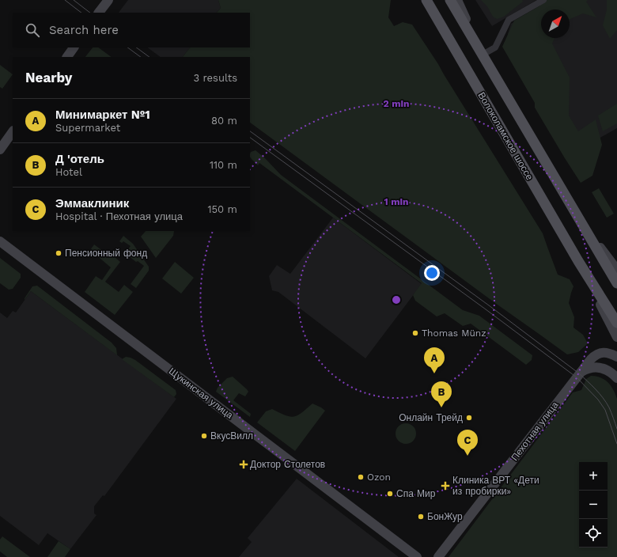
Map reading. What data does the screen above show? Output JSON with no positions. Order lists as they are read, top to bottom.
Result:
{
  "streets": {
    "main road": ["Волоколамское шоссе", "Щукинская улица", "Пехотная улица"]
  },
  "places": {
    "other": [
      "Пенсионный фонд",
      "Thomas Münz",
      "Онлайн Трейд",
      "ВкусВилл",
      "Ozon",
      "Спа Мир",
      "БонЖур"
    ],
    "health": ["Доктор Столетов", "Клиника ВРТ «Дети из пробирки»"]
  },
  "north": "top right",
  "page": {
    "search": "Search here",
    "heading": ["Nearby", "3 results"],
    "list": [
      {
        "mark": "A",
        "name": "Минимаркет №1",
        "note": "Supermarket",
        "value": "80 m"
      },
      {
        "mark": "B",
        "name": "Д 'отель",
        "note": "Hotel",
        "value": "110 m"
      },
      {
        "mark": "C",
        "name": "Эммаклиник",
        "note": "Hospital · Пехотная улица",
        "value": "150 m"
      }
    ],
    "pins": ["A", "B", "C"],
    "map_buttons": ["+", "−"]
  },
  "rings": ["2 min", "1 min"]
}
